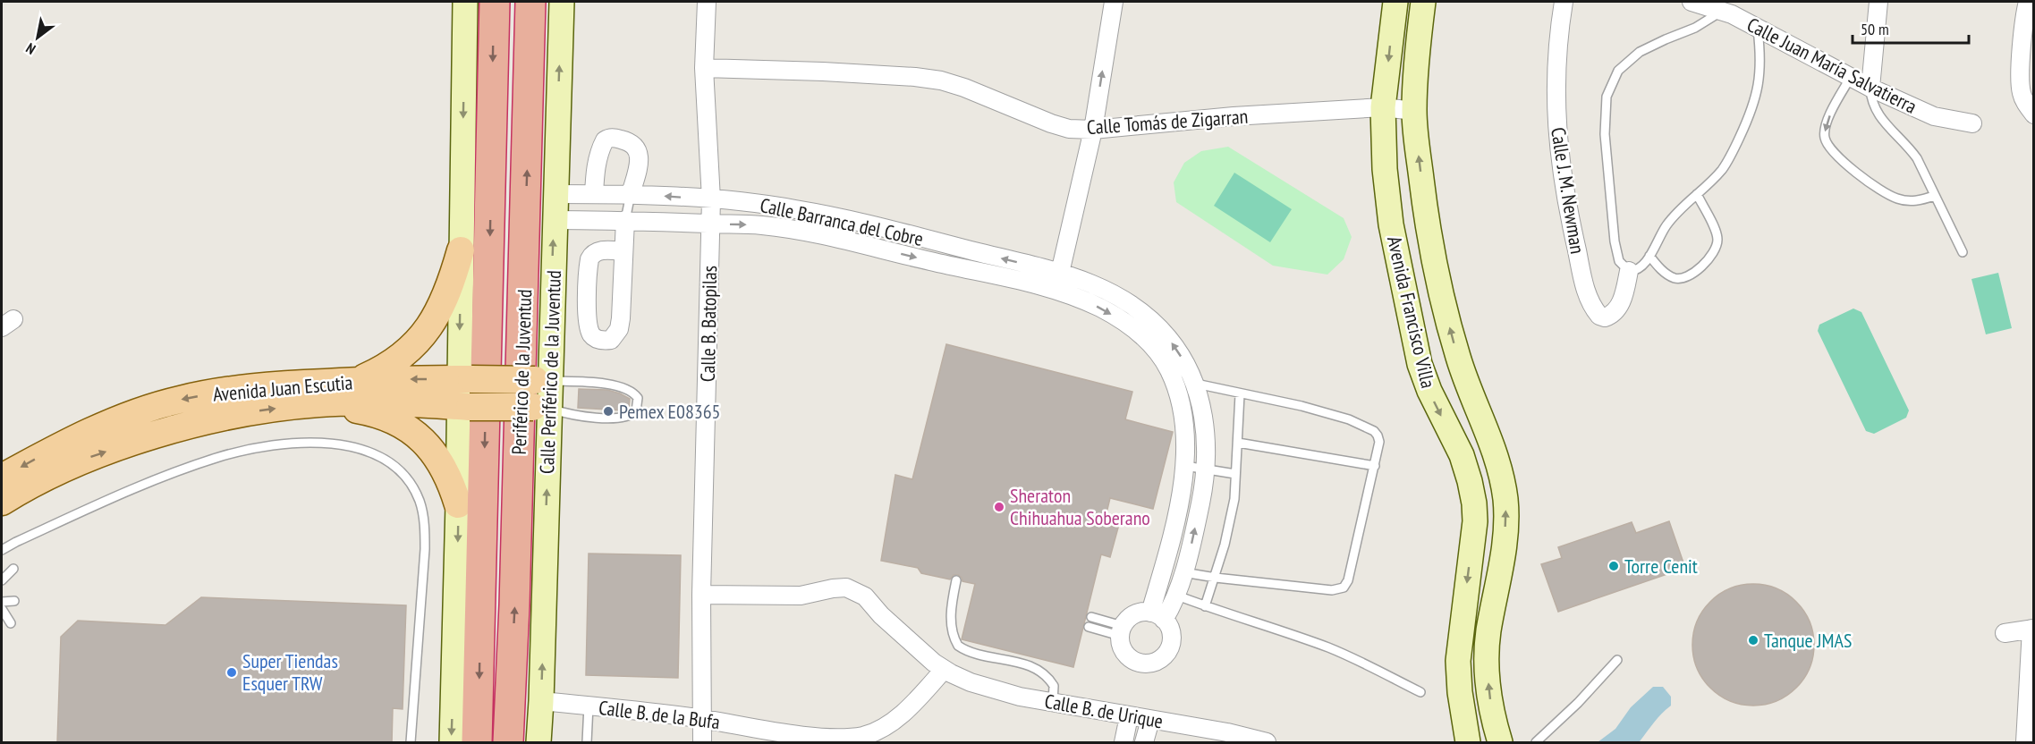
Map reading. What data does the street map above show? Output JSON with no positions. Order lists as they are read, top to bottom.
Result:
{
  "streets": {
    "highway": ["Periférico de la Juventud"],
    "main road": ["Avenida Francisco Villa", "Calle Periférico de la Juventud", "Avenida Juan Escutia"],
    "street": [
      "Calle Juan María Salvatierra",
      "Calle Tomás de Zigarran",
      "Calle J. M. Newman",
      "Calle Barranca del Cobre",
      "Calle B. Batopilas",
      "Calle B. de Urique",
      "Calle B. de la Bufa"
    ]
  },
  "crossings": [
    ["Calle Tomás de Zigarran", "Avenida Francisco Villa"],
    ["Calle Tomás de Zigarran", "Calle B. Batopilas"],
    ["Calle Barranca del Cobre", "Calle B. Batopilas"],
    ["Calle Barranca del Cobre", "Calle Periférico de la Juventud"],
    ["Calle B. Batopilas", "Calle B. de Urique"],
    ["Calle B. Batopilas", "Calle B. de la Bufa"],
    ["Calle Periférico de la Juventud", "Avenida Juan Escutia"],
    ["Calle Periférico de la Juventud", "Calle B. de la Bufa"],
    ["Calle B. de Urique", "Calle B. de la Bufa"]
  ],
  "places": [
    "Pemex E08365",
    "Sheraton Chihuahua Soberano",
    "Torre Cenit",
    "Tanque JMAS",
    "Super Tiendas Esquer TRW"
  ],
  "scale_bar": "50 m",
  "north": "bottom left"
}
